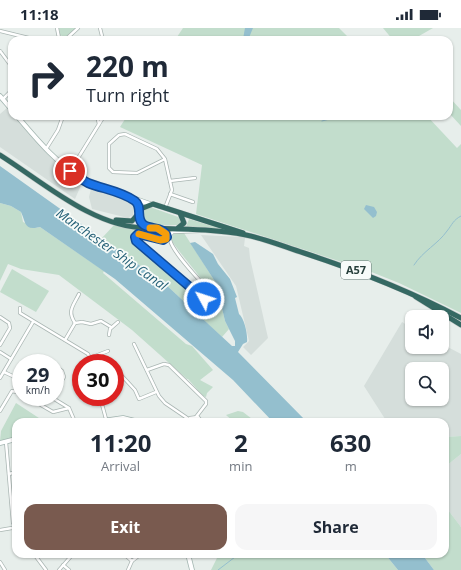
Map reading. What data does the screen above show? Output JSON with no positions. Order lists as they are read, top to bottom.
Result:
{
  "streets": {
    "highway": ["A57"]
  },
  "water": ["Manchester Ship Canal"],
  "page": {
    "status": "11:18",
    "turn": ["220 m", "Turn right"],
    "speed": "29 km/h",
    "limit": "30",
    "eta": [
      "11:20",
      "Arrival",
      "2",
      "min",
      "630",
      "m"
    ],
    "buttons": ["Exit", "Share"]
  }
}
